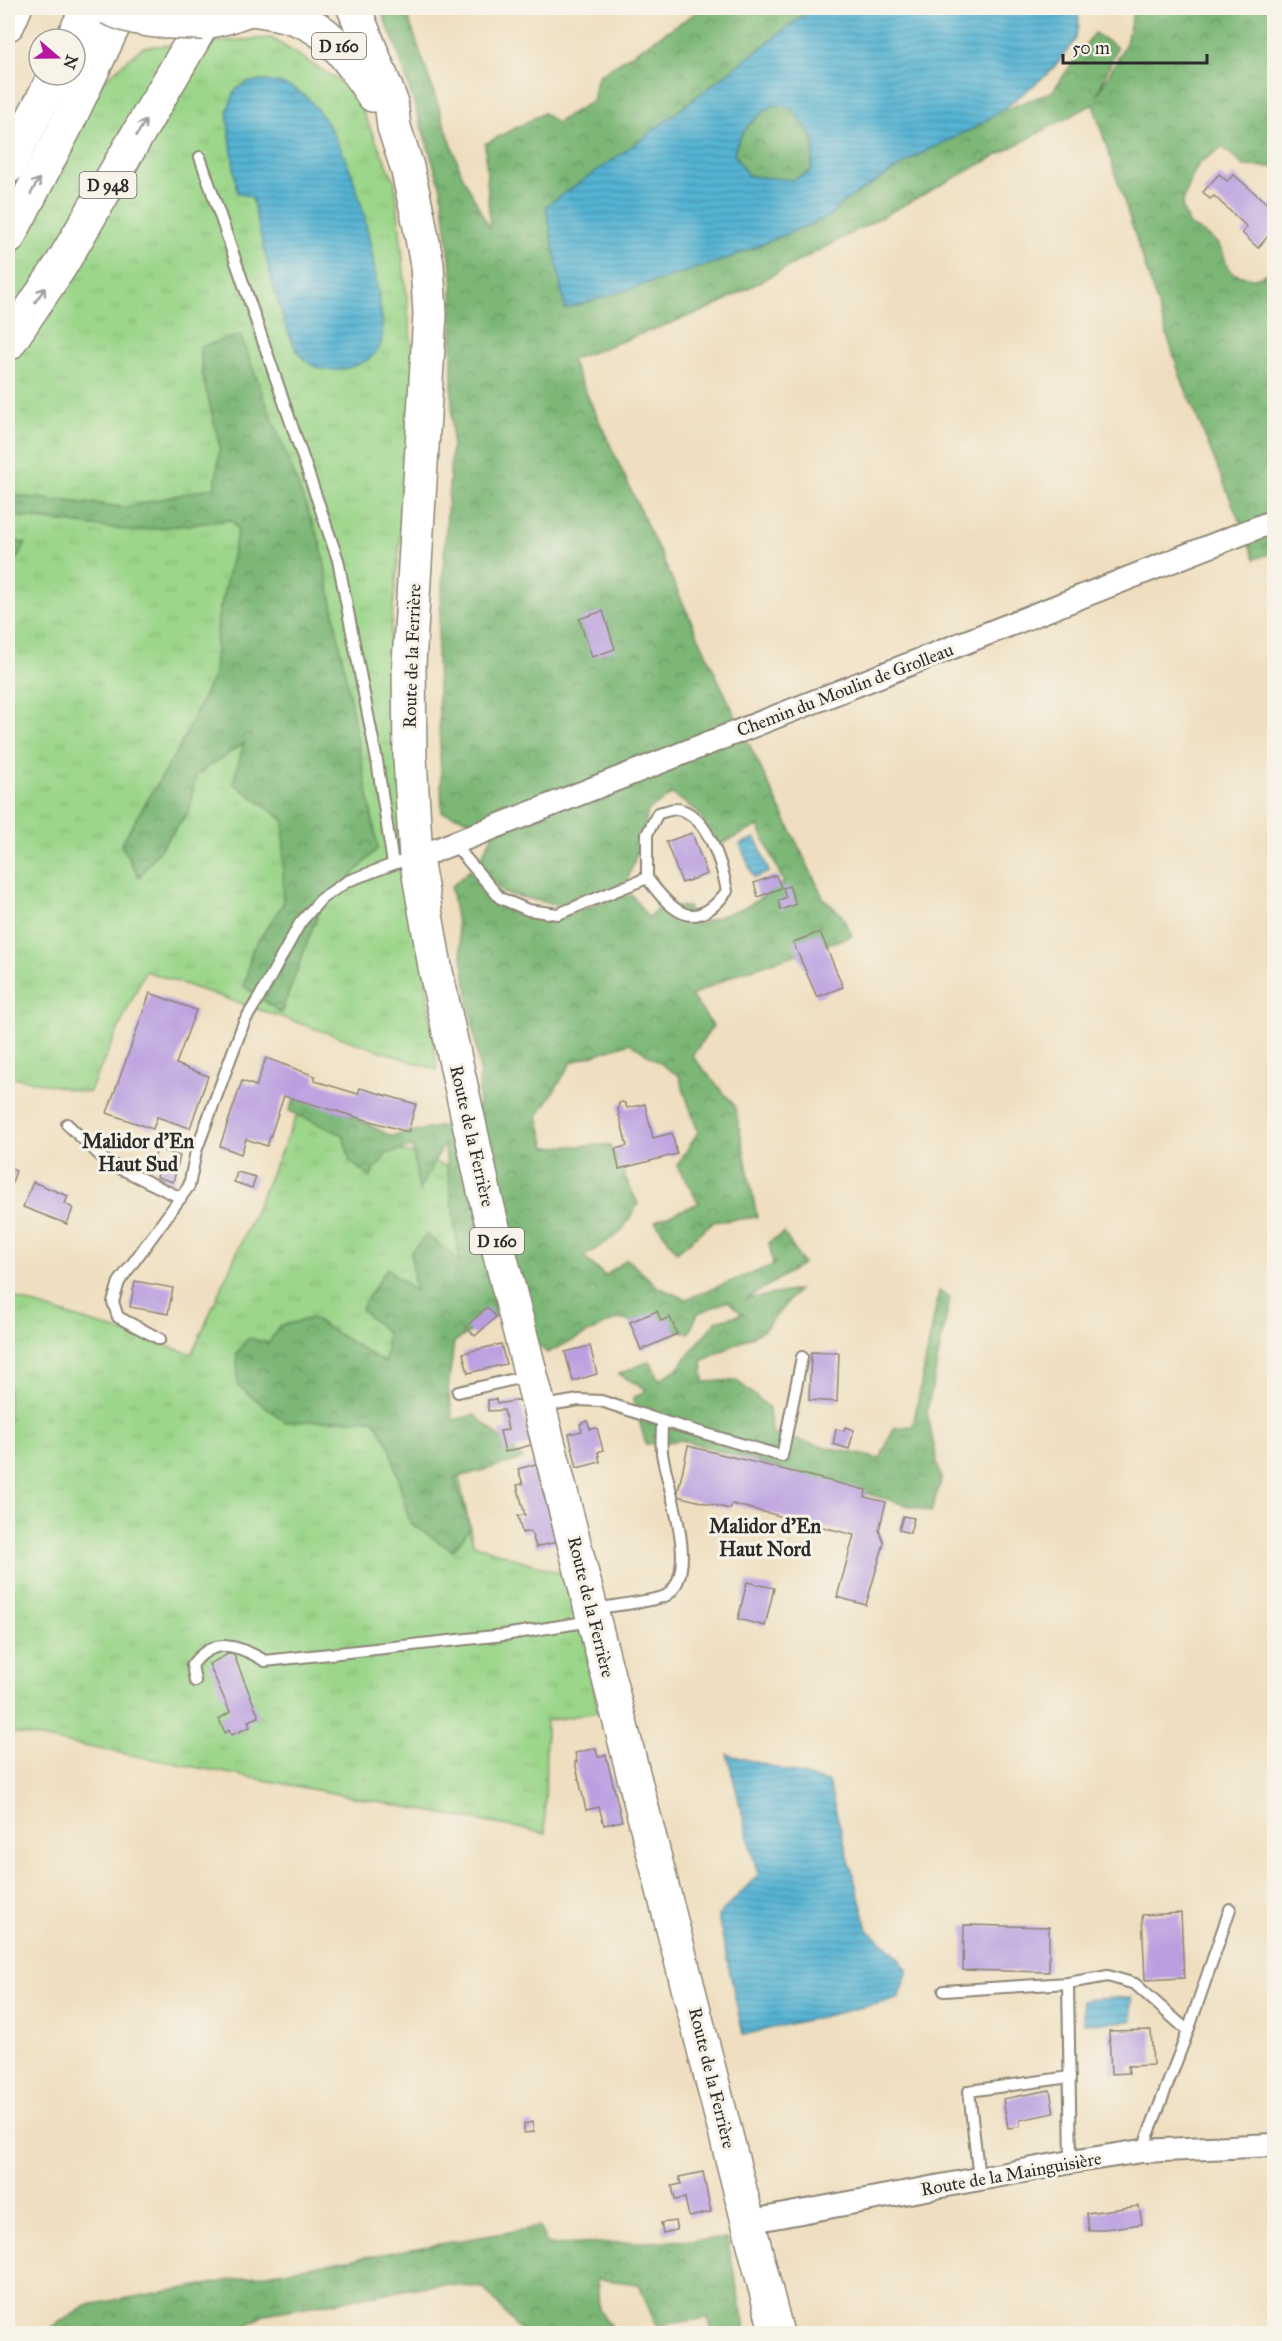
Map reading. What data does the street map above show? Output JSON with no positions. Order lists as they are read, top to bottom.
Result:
{
  "streets": {
    "main road": ["D 160", "D 948", "Route de la Ferrière"],
    "street": ["Chemin du Moulin de Grolleau", "Route de la Mainguisière"]
  },
  "crossings": [
    ["Route de la Ferrière", "Chemin du Moulin de Grolleau"],
    ["Route de la Ferrière", "Route de la Mainguisière"]
  ],
  "districts": ["Malidor d'En Haut Sud", "Malidor d'En Haut Nord"],
  "scale_bar": "50 m",
  "north": "right"
}
